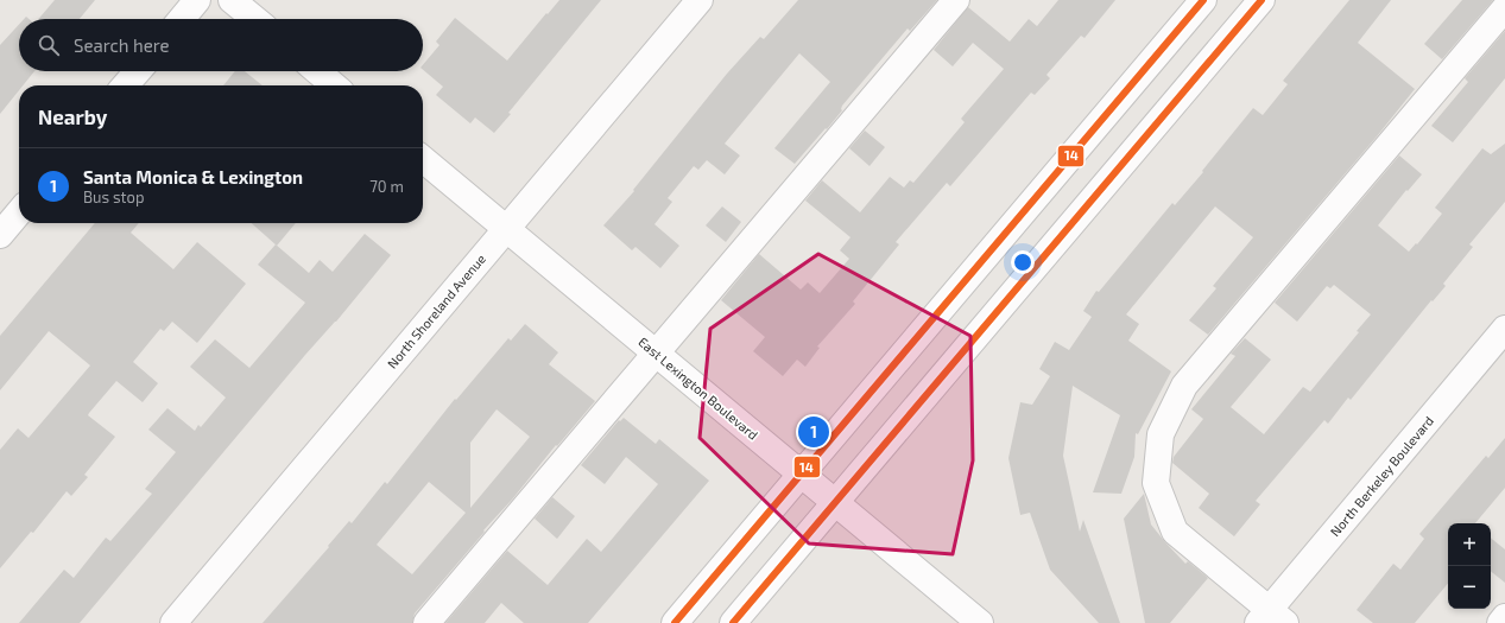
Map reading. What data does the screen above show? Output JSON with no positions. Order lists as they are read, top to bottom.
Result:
{
  "streets": {
    "street": ["North Shoreland Avenue", "East Lexington Boulevard", "North Berkeley Boulevard"]
  },
  "crossings": [
    ["North Shoreland Avenue", "East Lexington Boulevard"]
  ],
  "lines": ["transit line 14"],
  "page": {
    "search": "Search here",
    "heading": "Nearby",
    "list": [
      {
        "mark": "1",
        "name": "Santa Monica & Lexington",
        "note": "Bus stop",
        "value": "70 m"
      }
    ],
    "pins": "1",
    "map_buttons": ["+", "−"]
  }
}
